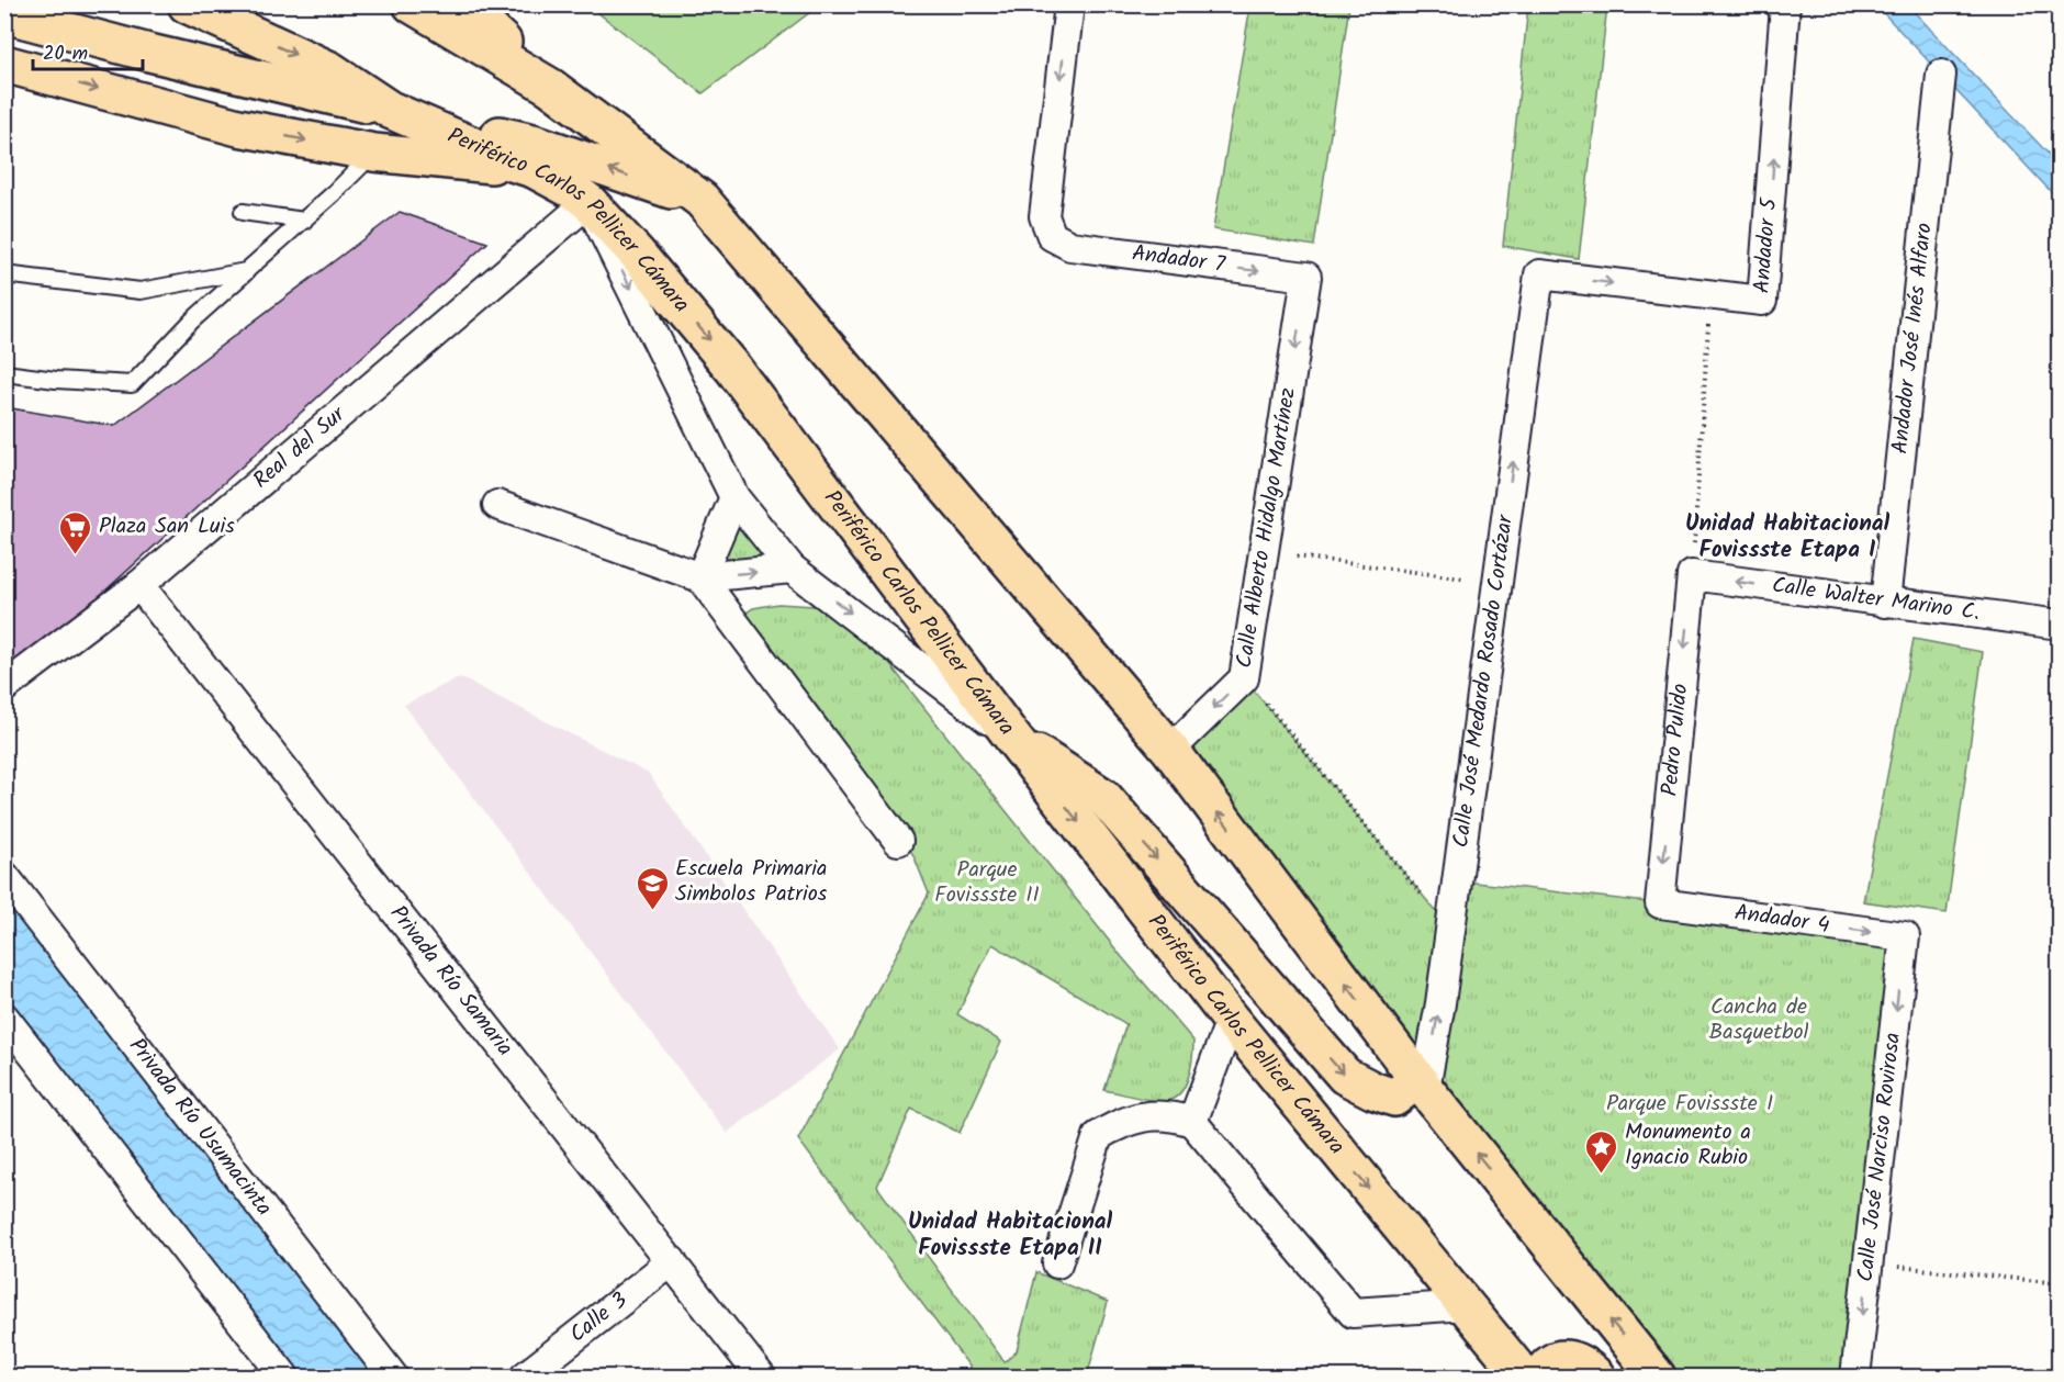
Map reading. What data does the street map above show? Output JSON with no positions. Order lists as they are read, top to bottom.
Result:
{
  "streets": {
    "main road": ["Periférico Carlos Pellicer Cámara"],
    "street": [
      "Andador 5",
      "Andador 7",
      "Andador José Inés Alfaro",
      "Real del Sur",
      "Calle Alberto Hidalgo Martínez",
      "Calle Walter Marino C.",
      "Calle José Medardo Rosado Cortázar",
      "Pedro Pulido",
      "Andador 4",
      "Privada Río Samaria",
      "Privada Río Usumacinta",
      "Calle José Narciso Rovirosa",
      "Calle 3"
    ]
  },
  "crossings": [
    ["Periférico Carlos Pellicer Cámara", "Real del Sur"],
    ["Andador 5", "Calle José Medardo Rosado Cortázar"],
    ["Andador 7", "Calle Alberto Hidalgo Martínez"],
    ["Andador José Inés Alfaro", "Calle Walter Marino C."],
    ["Real del Sur", "Privada Río Samaria"],
    ["Calle Walter Marino C.", "Pedro Pulido"],
    ["Pedro Pulido", "Andador 4"],
    ["Andador 4", "Calle José Narciso Rovirosa"],
    ["Privada Río Samaria", "Calle 3"]
  ],
  "one_way": [
    "Calle Alberto Hidalgo Martínez",
    "Calle Walter Marino C.",
    "Calle José Medardo Rosado Cortázar",
    "Pedro Pulido",
    "Andador 4",
    "Calle José Narciso Rovirosa"
  ],
  "districts": ["Unidad Habitacional Fovissste Etapa I", "Unidad Habitacional Fovissste Etapa II"],
  "parks": ["Parque Fovissste II", "Cancha de Basquetbol", "Parque Fovissste I"],
  "places": {
    "supermarket": ["Plaza San Luis"],
    "school or university": ["Escuela Primaria Simbolos Patrios"],
    "place": ["Monumento a Ignacio Rubio"]
  },
  "scale_bar": "20 m"
}
